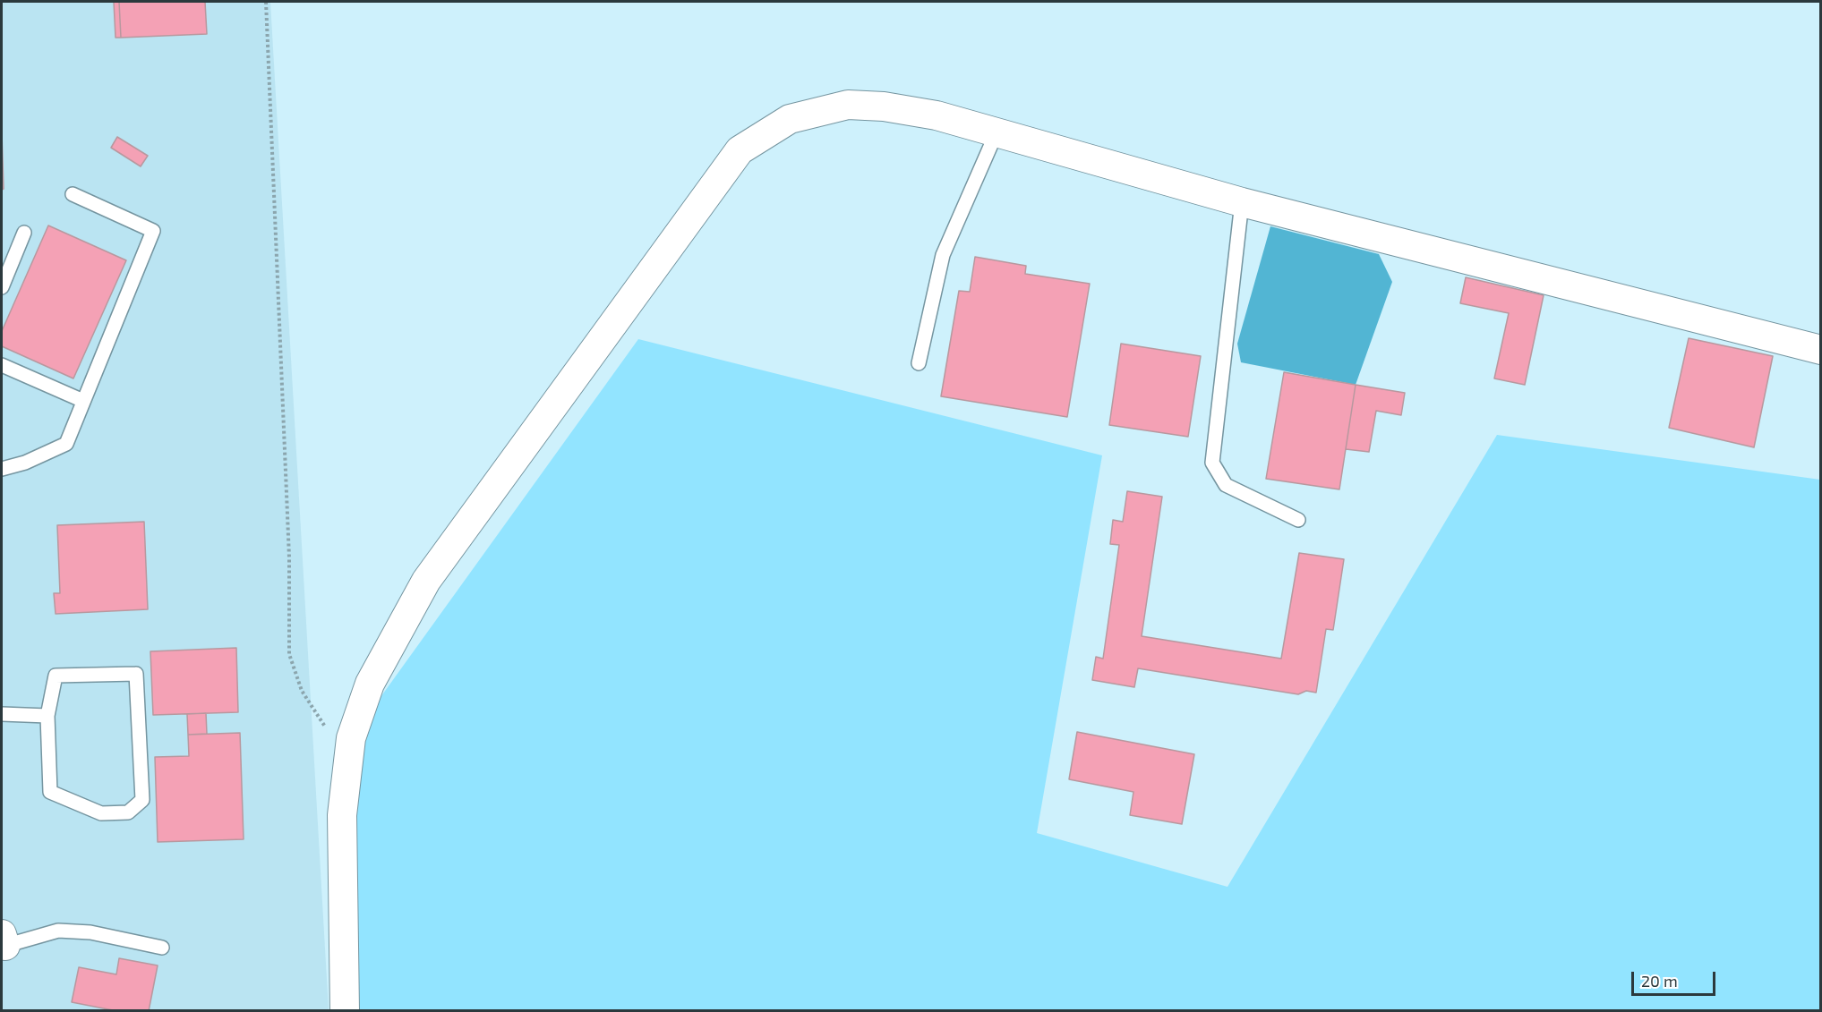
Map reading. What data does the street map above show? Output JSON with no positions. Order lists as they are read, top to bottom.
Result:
{
  "scale_bar": "20 m"
}
